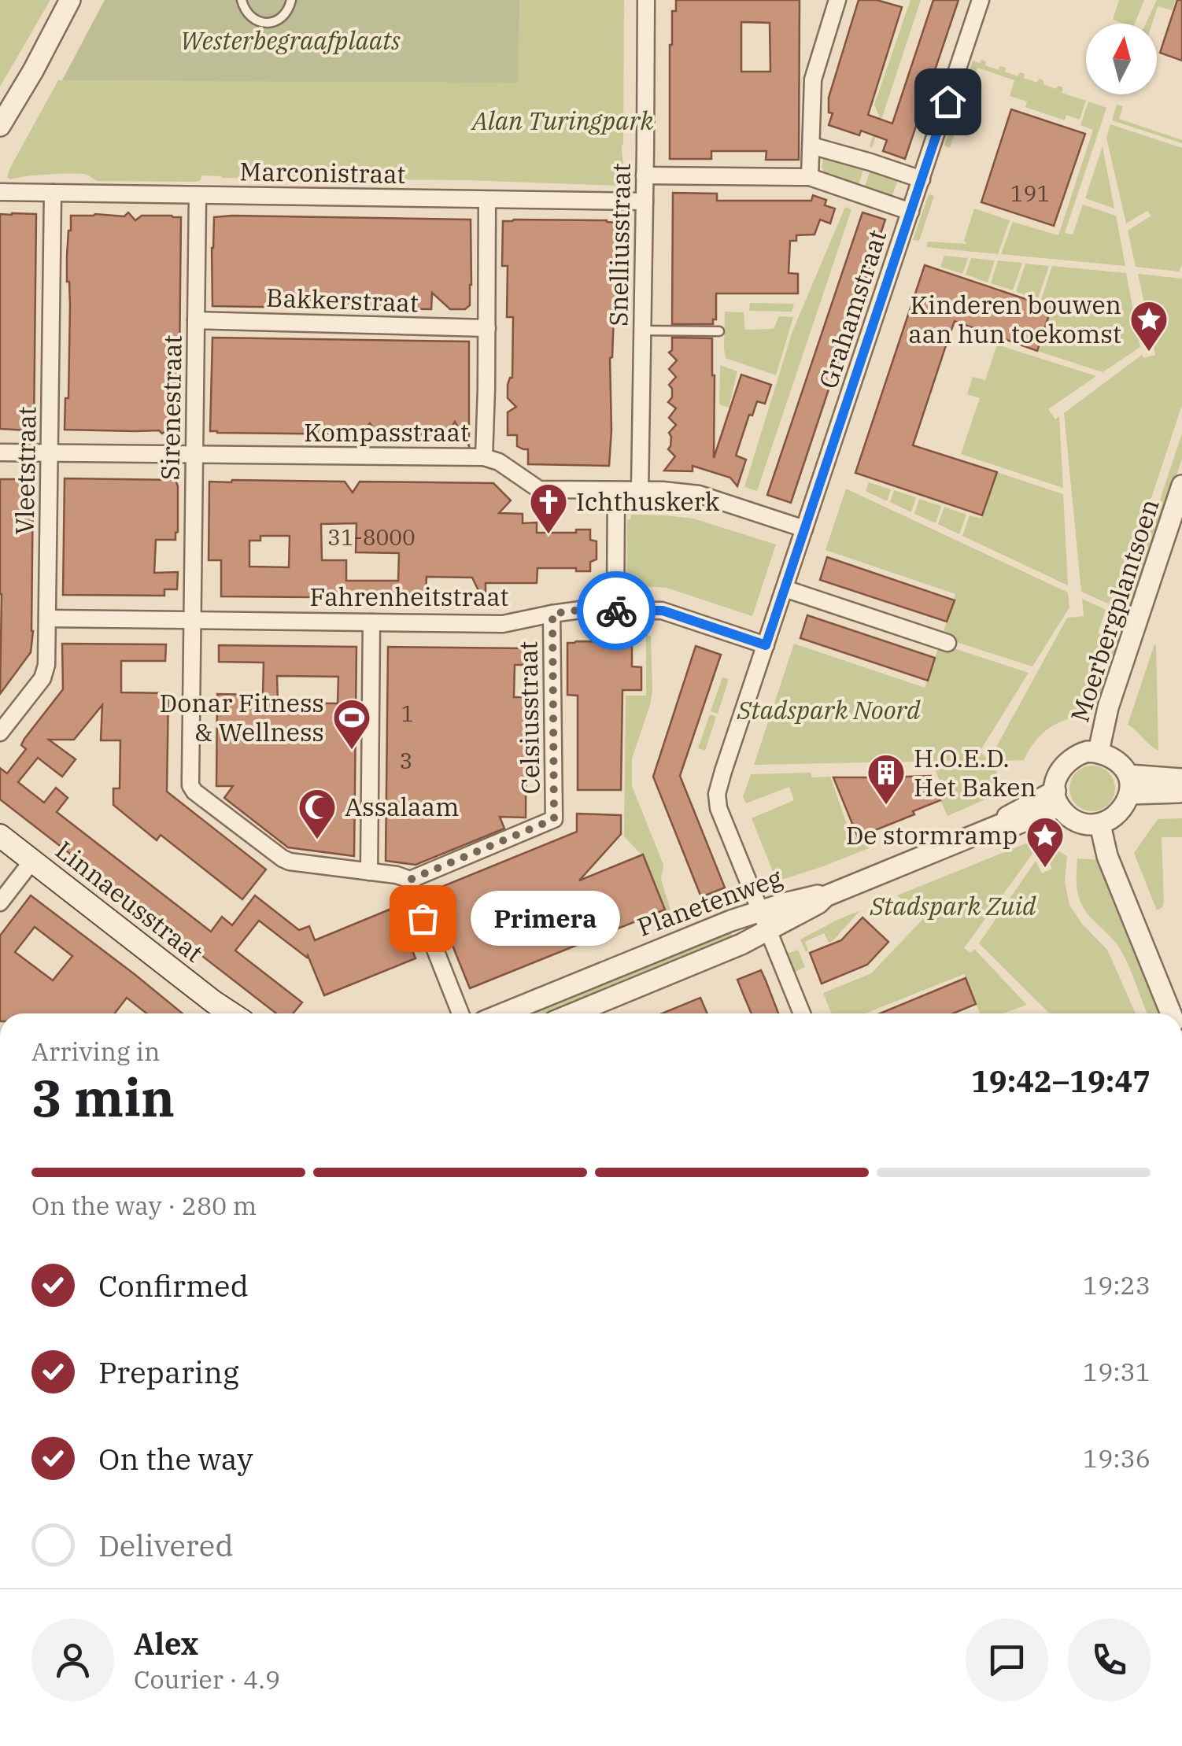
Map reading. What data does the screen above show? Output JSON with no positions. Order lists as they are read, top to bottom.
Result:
{
  "streets": {
    "main road": ["Linnaeusstraat"],
    "street": [
      "Marconistraat",
      "Snelliusstraat",
      "Bakkerstraat",
      "Grahamstraat",
      "Sirenestraat",
      "Kompasstraat",
      "Vleetstraat",
      "Fahrenheitstraat",
      "Moerbergplantsoen",
      "Celsiusstraat",
      "Planetenweg"
    ]
  },
  "crossings": [
    ["Marconistraat", "Snelliusstraat"],
    ["Marconistraat", "Sirenestraat"],
    ["Marconistraat", "Vleetstraat"],
    ["Snelliusstraat", "Kompasstraat"],
    ["Bakkerstraat", "Sirenestraat"],
    ["Grahamstraat", "Kompasstraat"],
    ["Grahamstraat", "Fahrenheitstraat"],
    ["Grahamstraat", "Planetenweg"],
    ["Sirenestraat", "Kompasstraat"],
    ["Sirenestraat", "Fahrenheitstraat"],
    ["Kompasstraat", "Vleetstraat"],
    ["Vleetstraat", "Fahrenheitstraat"],
    ["Fahrenheitstraat", "Celsiusstraat"],
    ["Moerbergplantsoen", "Planetenweg"]
  ],
  "parks": [
    "Westerbegraafplaats",
    "Alan Turingpark",
    "Stadspark Noord",
    "Stadspark Zuid"
  ],
  "places": {
    "place": ["Kinderen bouwen aan hun toekomst", "De stormramp"],
    "church": ["Ichthuskerk"],
    "sports": ["Donar Fitness & Wellness"],
    "building": ["H.O.E.D. Het Baken"],
    "mosque": ["Assalaam"],
    "other": ["Primera"]
  },
  "house_numbers": [
    "191",
    "31-8000",
    "1",
    "3"
  ],
  "north": "top",
  "page": {
    "bubble": "Primera",
    "heading": ["3 min", "Arriving in", "19:42–19:47"],
    "panel": ["Alex", "Courier · 4.9"],
    "bar": "On the way · 280 m",
    "list": [
      ["Confirmed", "19:23"],
      ["Preparing", "19:31"],
      ["On the way", "19:36"],
      "Delivered"
    ]
  }
}
